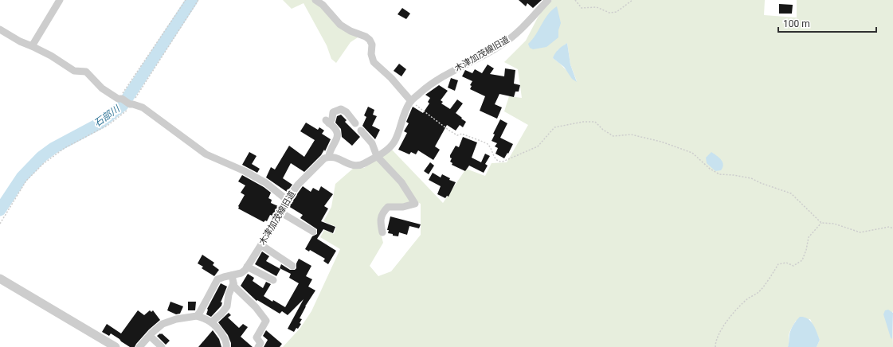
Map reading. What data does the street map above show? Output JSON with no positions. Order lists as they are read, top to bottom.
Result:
{
  "streets": {
    "street": ["木津加茂線旧道"]
  },
  "water": ["石部川"],
  "scale_bar": "100 m"
}
